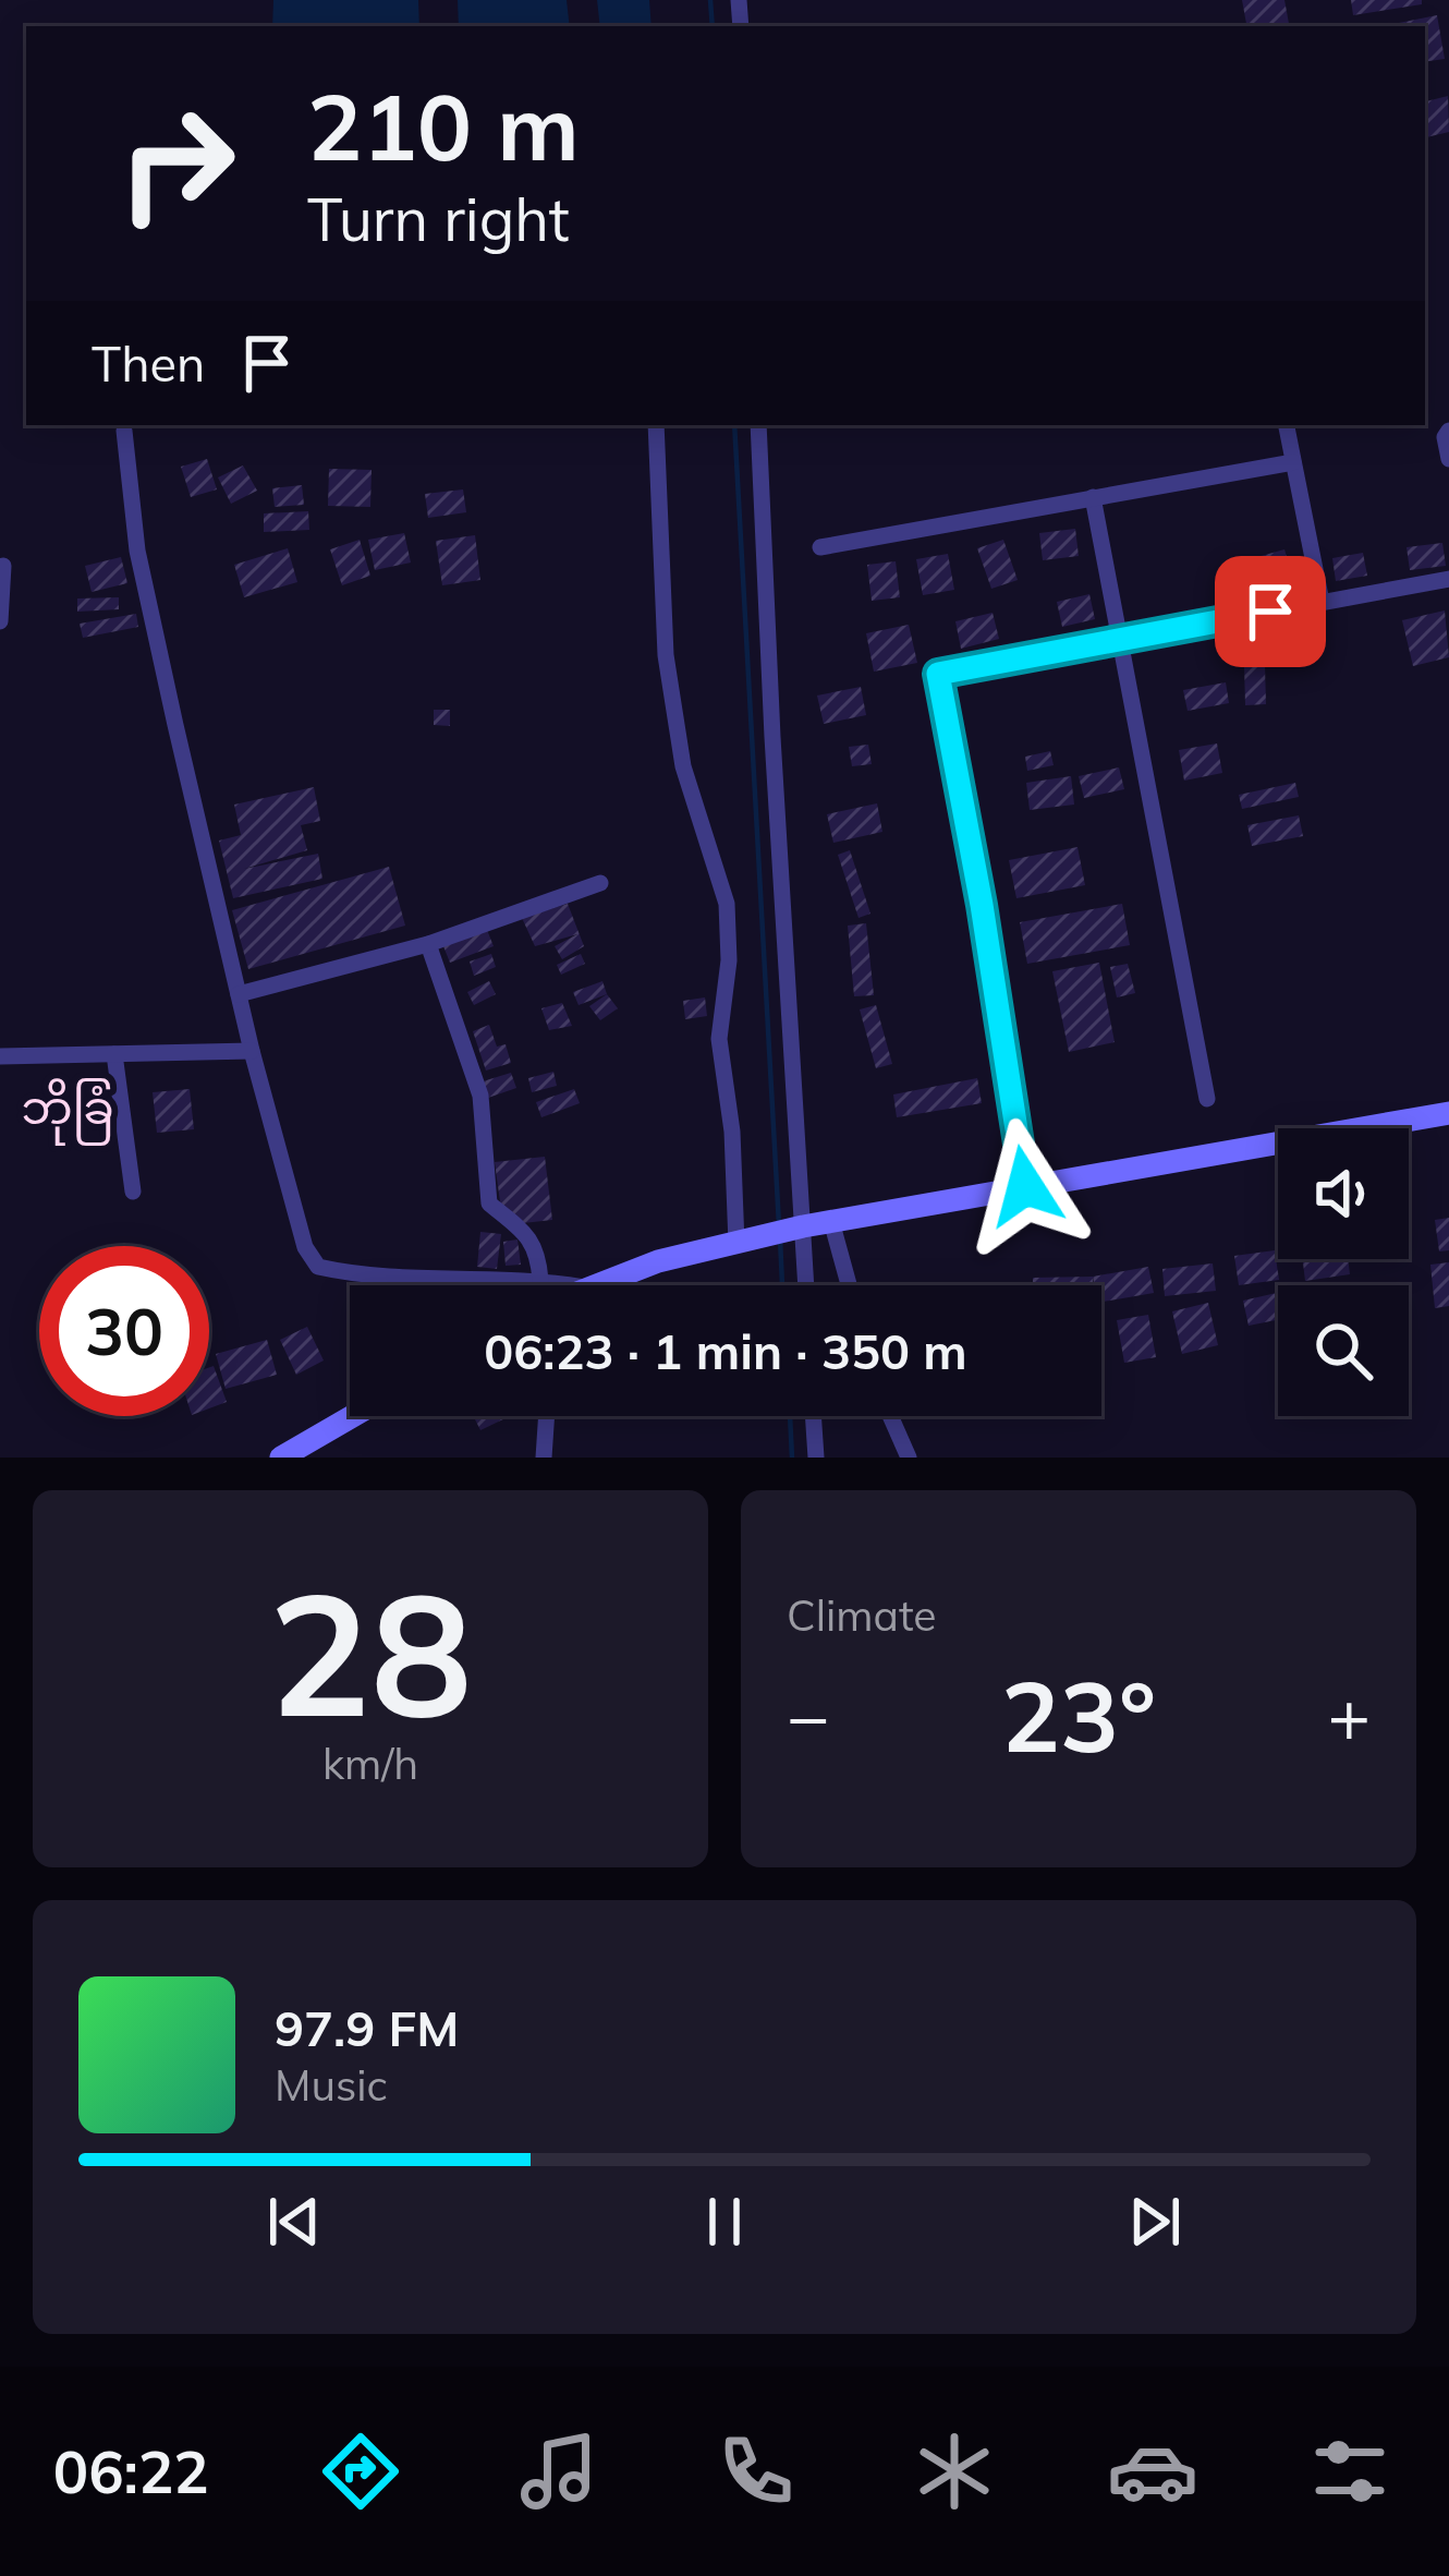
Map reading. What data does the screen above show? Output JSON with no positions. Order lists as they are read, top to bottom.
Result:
{
  "districts": ["ဘိုခြံ"],
  "page": {
    "turn": ["210 m", "Turn right"],
    "then": "Then",
    "limit": "30",
    "trip": "06:23 · 1 min · 350 m",
    "tile": [
      ["28", "km/h"],
      "Climate"
    ],
    "heat": ["−", "23°", "+"],
    "song": ["97.9 FM", "Music"],
    "tabs": "06:22"
  }
}
